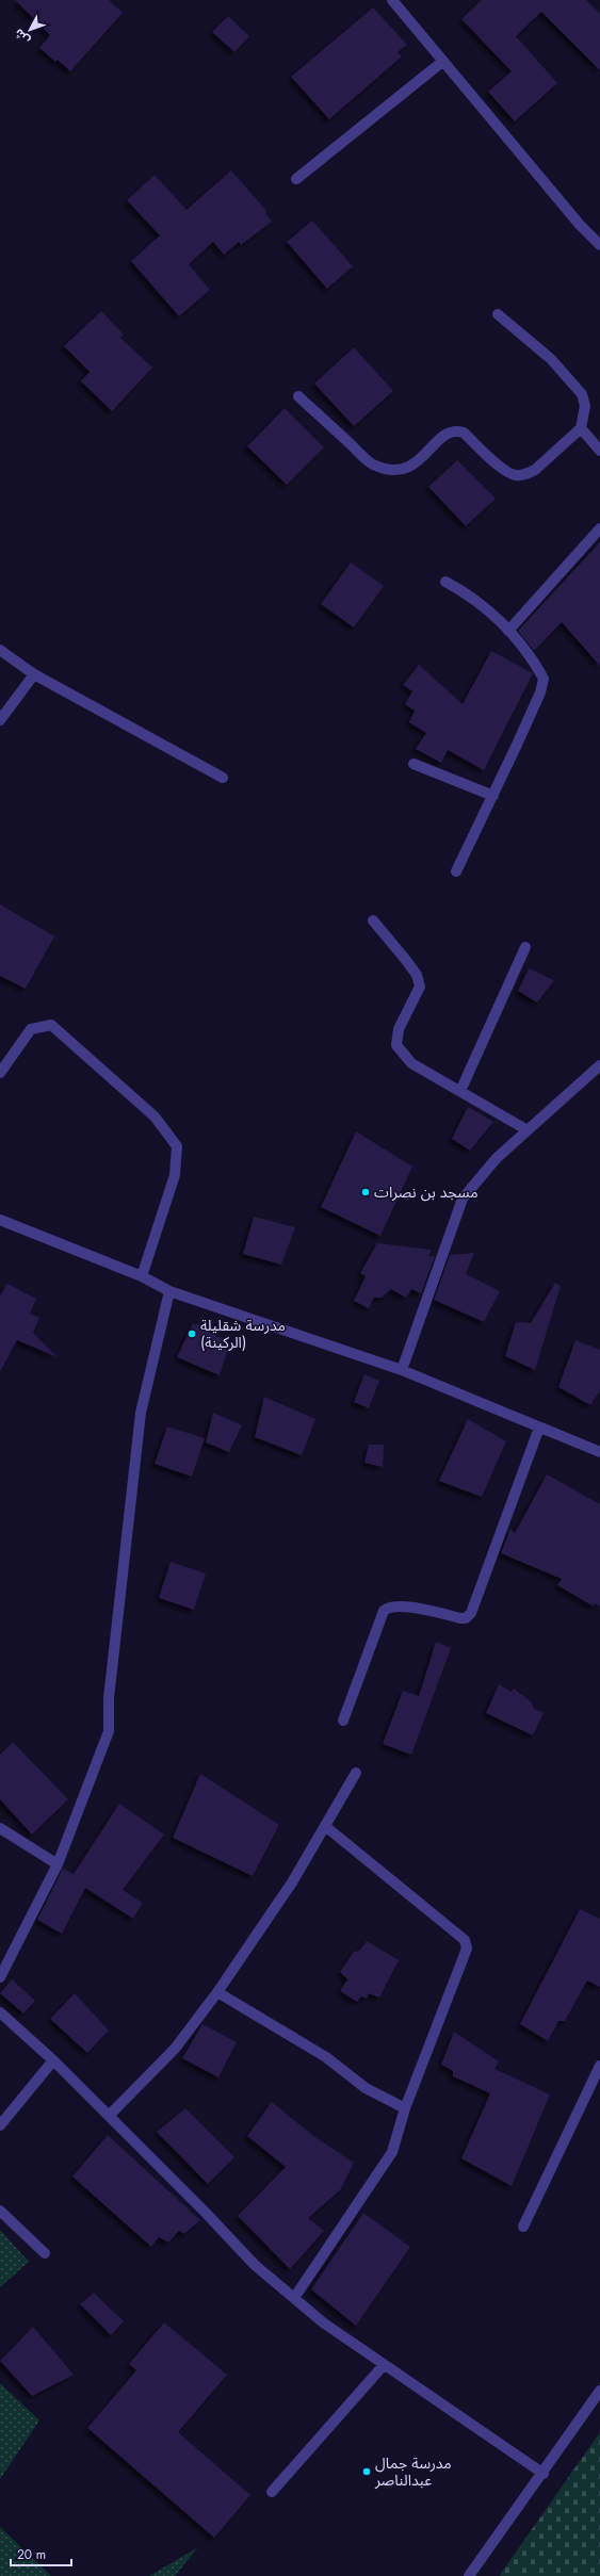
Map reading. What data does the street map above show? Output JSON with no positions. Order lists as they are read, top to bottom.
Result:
{
  "places": ["مسجد بن نصرات", "مدرسة شقليلة (الركينة)", "مدرسة جمال عبدالناصر"],
  "scale_bar": "20 m",
  "north": "bottom left"
}
